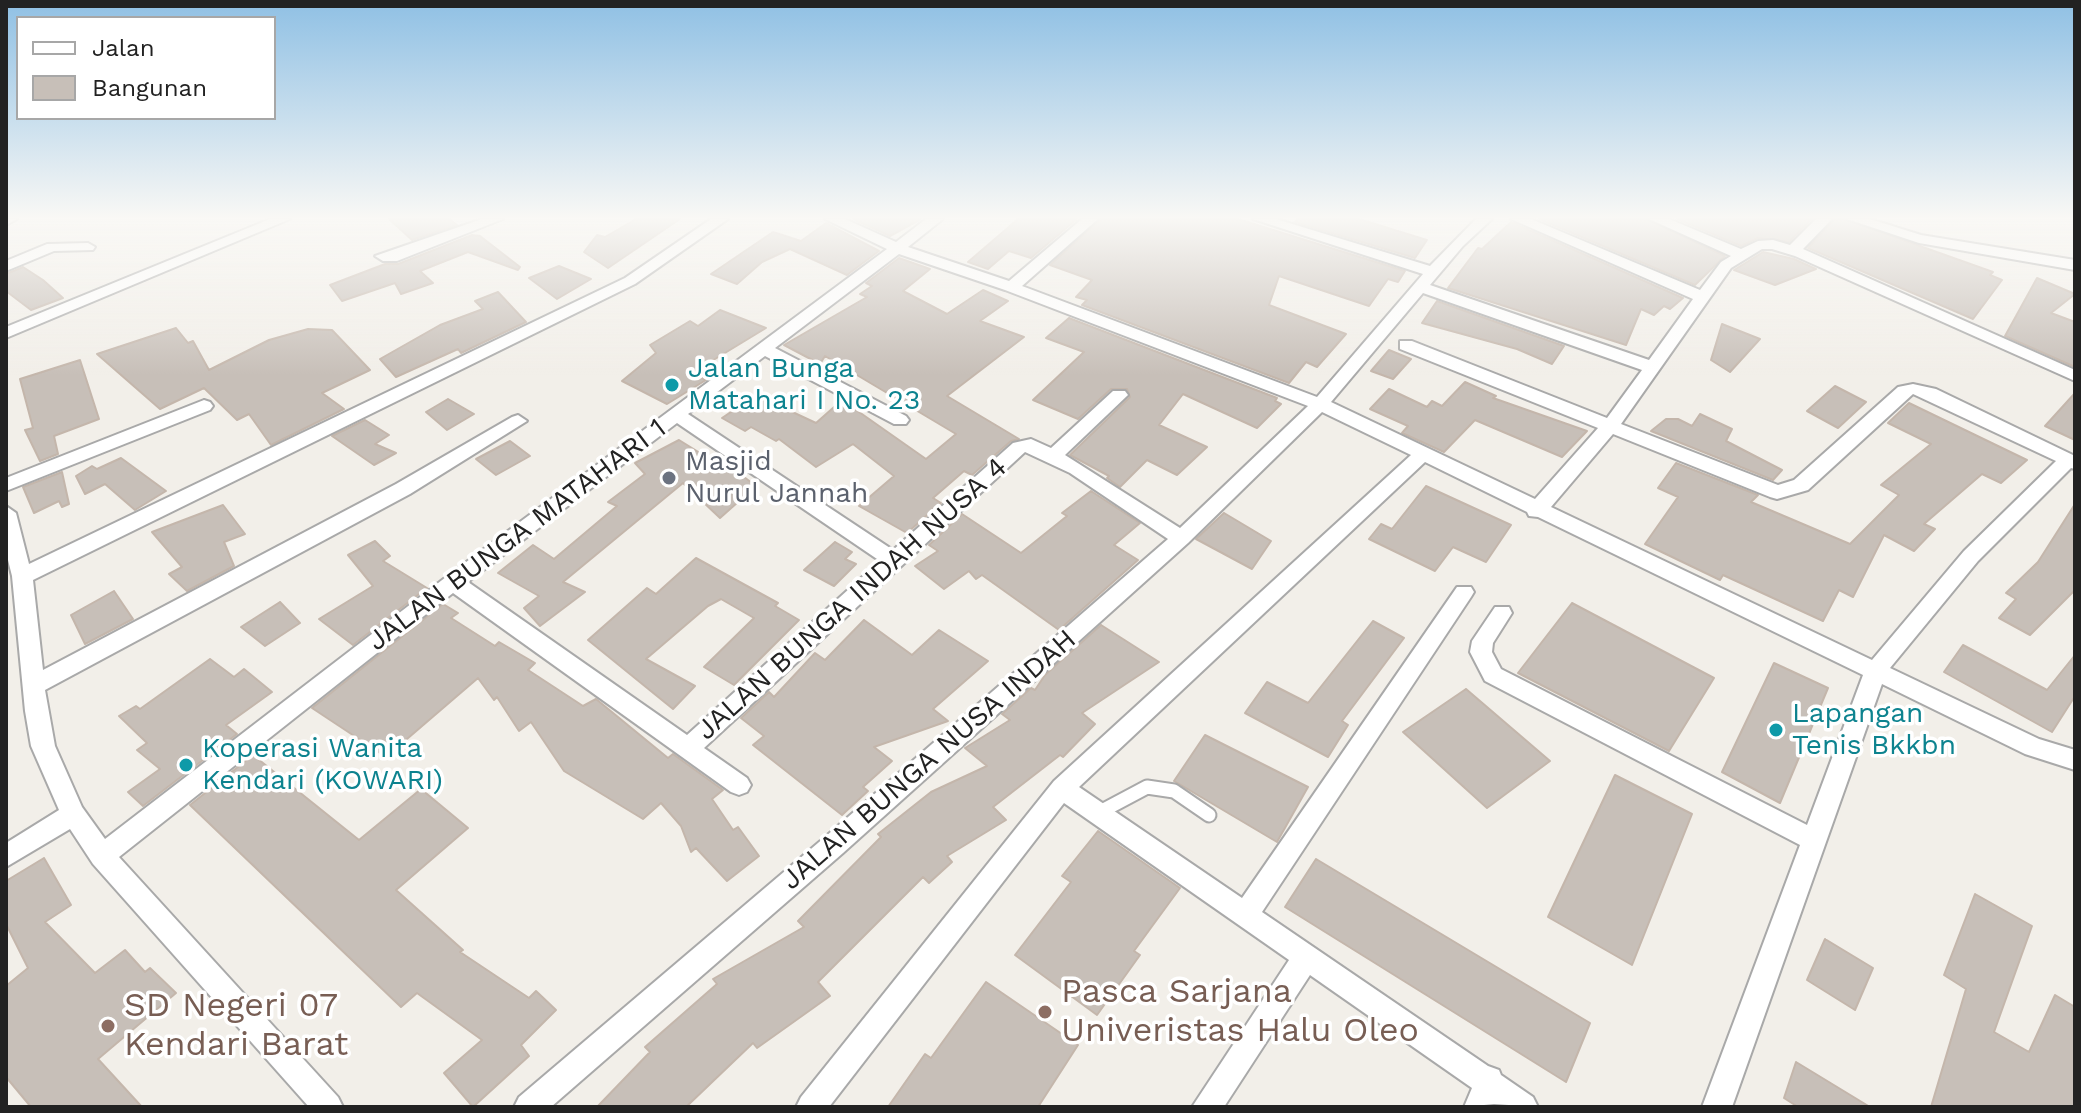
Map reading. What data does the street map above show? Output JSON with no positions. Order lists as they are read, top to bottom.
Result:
{
  "streets": {
    "street": ["JALAN BUNGA MATAHARI 1", "JALAN BUNGA INDAH NUSA 4", "JALAN BUNGA NUSA INDAH"]
  },
  "crossings": [
    ["JALAN BUNGA INDAH NUSA 4", "JALAN BUNGA NUSA INDAH"]
  ],
  "places": [
    "Jalan Bunga Matahari I No. 23",
    "Masjid Nurul Jannah",
    "Lapangan Tenis Bkkbn",
    "Koperasi Wanita Kendari (KOWARI)",
    "Pasca Sarjana Univeristas Halu Oleo",
    "SD Negeri 07 Kendari Barat"
  ],
  "legend": ["Jalan", "Bangunan"]
}
